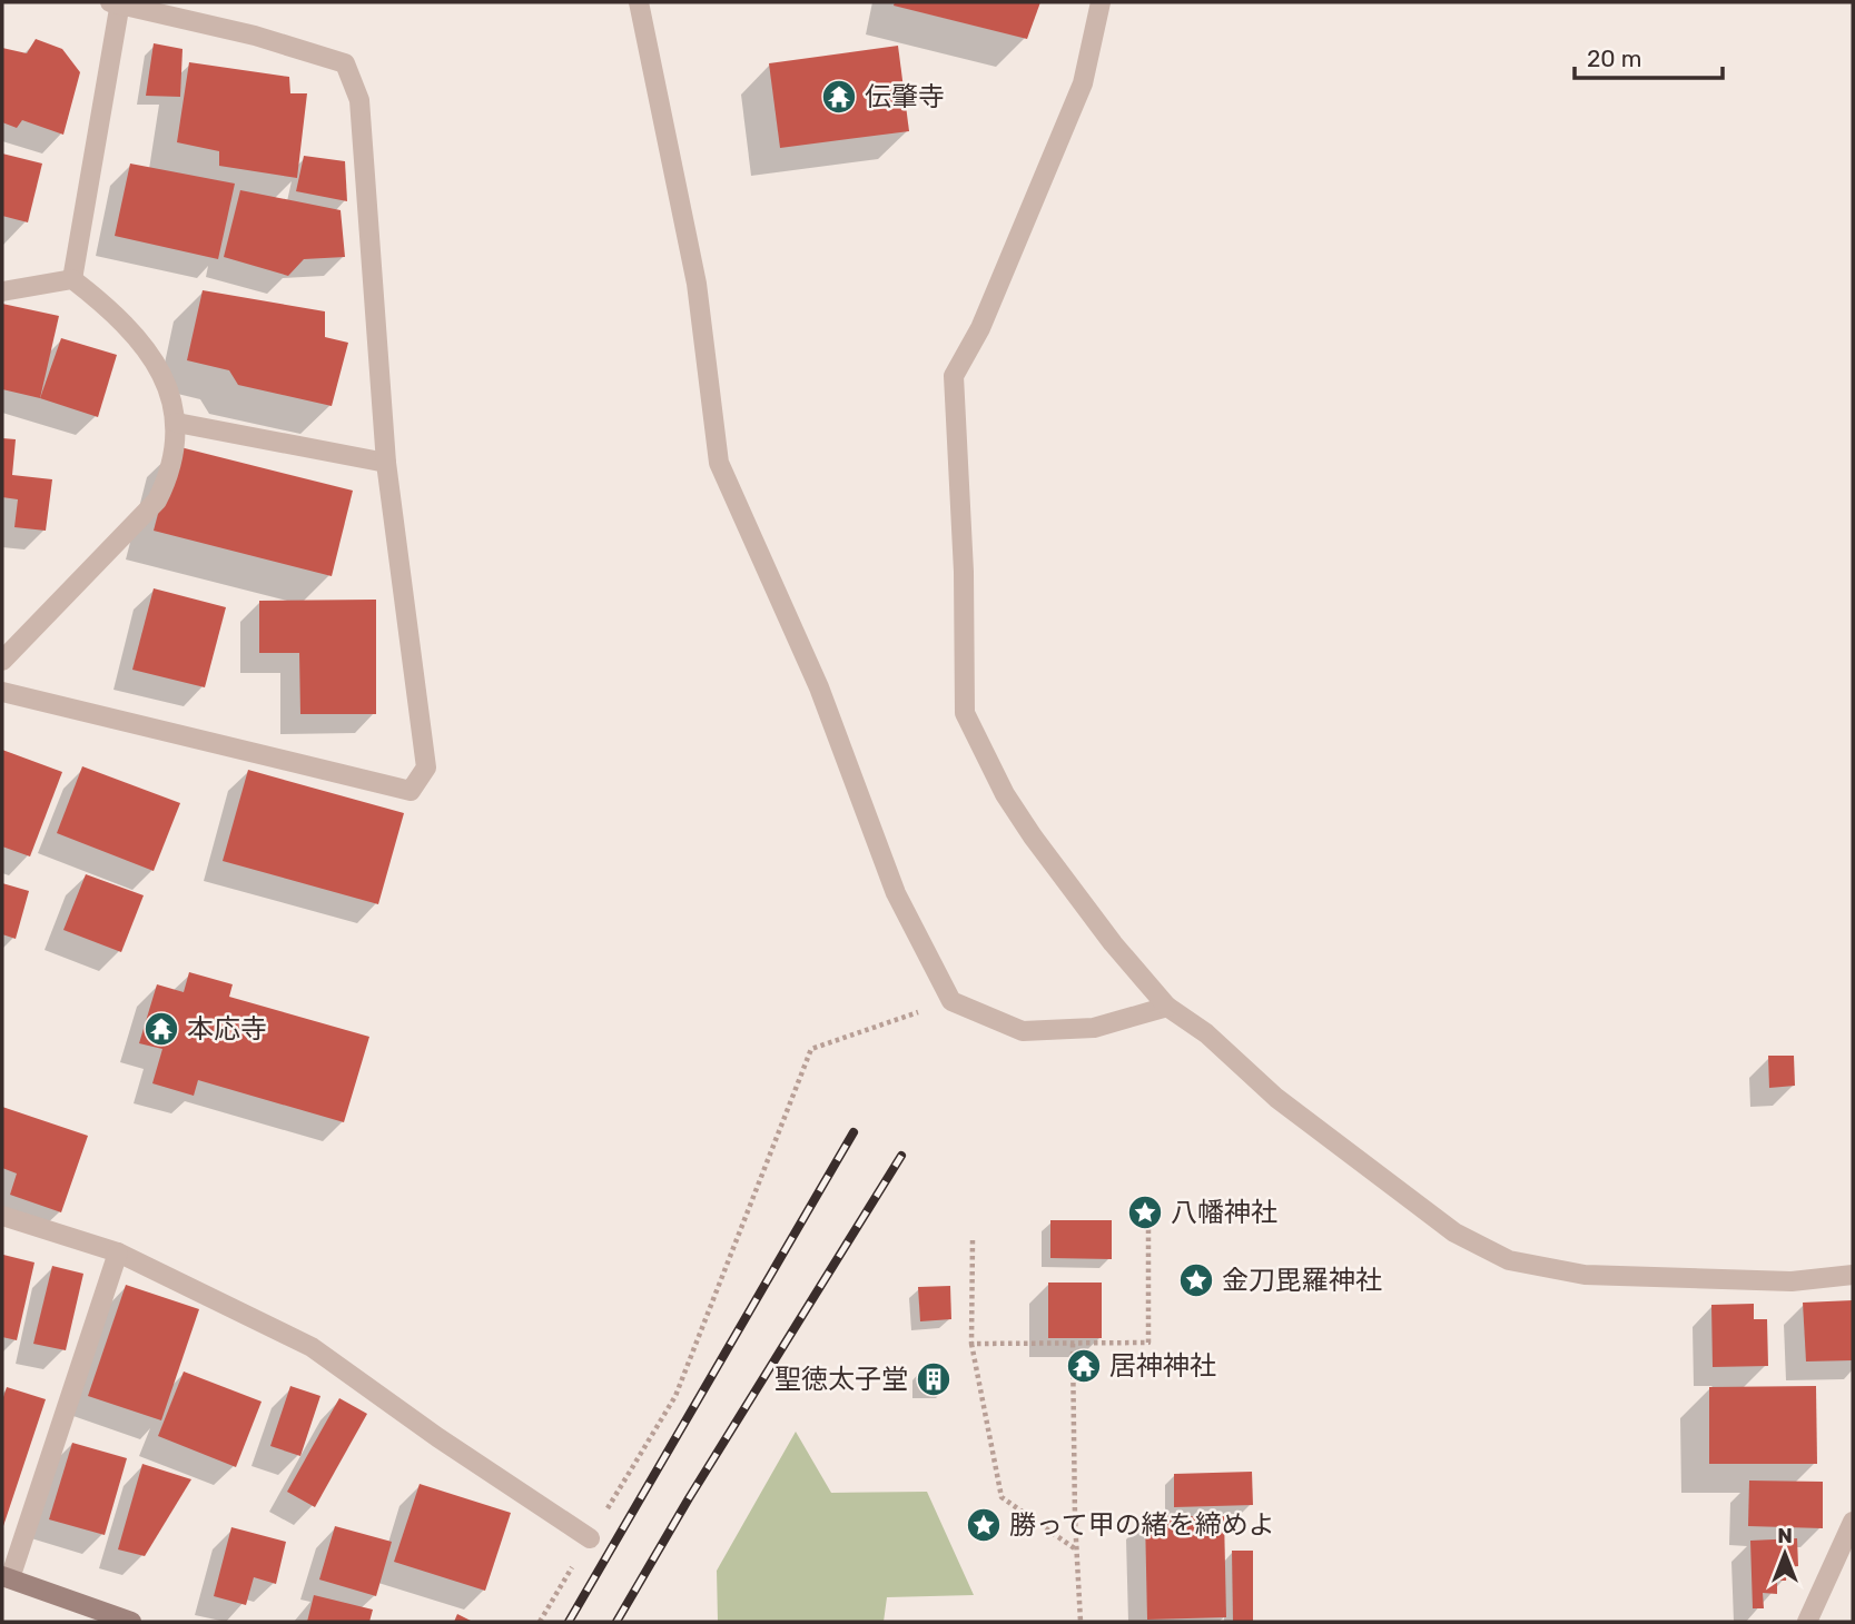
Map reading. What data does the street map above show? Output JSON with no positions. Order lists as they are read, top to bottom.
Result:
{
  "places": {
    "temple": ["伝肇寺", "本応寺", "居神神社"],
    "place": ["八幡神社", "金刀毘羅神社", "勝って甲の緒を締めよ"],
    "building": ["聖徳太子堂"]
  },
  "scale_bar": "20 m",
  "north": "top"
}
